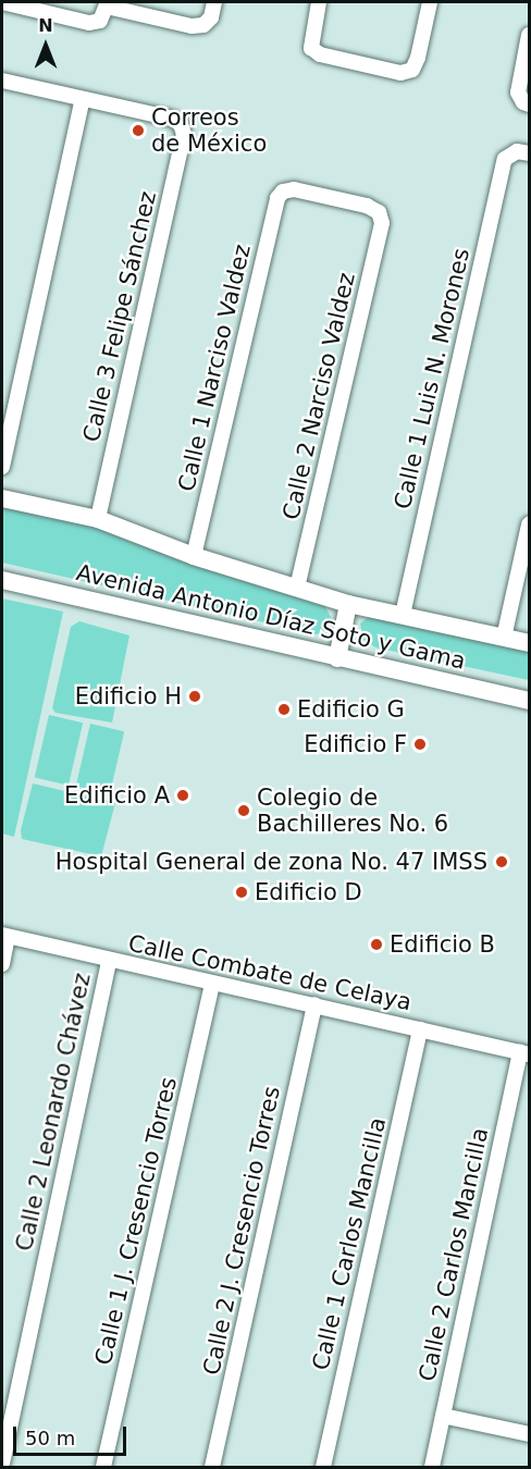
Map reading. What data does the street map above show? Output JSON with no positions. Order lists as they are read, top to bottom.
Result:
{
  "streets": {
    "street": [
      "Calle 3 Felipe Sánchez",
      "Calle 1 Narciso Valdez",
      "Calle 1 Luis N. Morones",
      "Calle 2 Narciso Valdez",
      "Avenida Antonio Díaz Soto y Gama",
      "Calle Combate de Celaya",
      "Calle 2 Leonardo Chávez",
      "Calle 1 J. Cresencio Torres",
      "Calle 2 J. Cresencio Torres",
      "Calle 1 Carlos Mancilla",
      "Calle 2 Carlos Mancilla"
    ]
  },
  "crossings": [
    ["Calle 3 Felipe Sánchez", "Avenida Antonio Díaz Soto y Gama"],
    ["Calle 1 Narciso Valdez", "Calle 2 Narciso Valdez"],
    ["Calle 1 Narciso Valdez", "Avenida Antonio Díaz Soto y Gama"],
    ["Calle 1 Luis N. Morones", "Avenida Antonio Díaz Soto y Gama"],
    ["Calle 2 Narciso Valdez", "Avenida Antonio Díaz Soto y Gama"],
    ["Calle Combate de Celaya", "Calle 2 Leonardo Chávez"],
    ["Calle Combate de Celaya", "Calle 1 J. Cresencio Torres"],
    ["Calle Combate de Celaya", "Calle 2 J. Cresencio Torres"],
    ["Calle Combate de Celaya", "Calle 1 Carlos Mancilla"],
    ["Calle Combate de Celaya", "Calle 2 Carlos Mancilla"]
  ],
  "places": [
    "Correos de México",
    "Edificio H",
    "Edificio G",
    "Edificio F",
    "Edificio A",
    "Colegio de Bachilleres No. 6",
    "Hospital General de zona No. 47 IMSS",
    "Edificio D",
    "Edificio B"
  ],
  "scale_bar": "50 m",
  "north": "top"
}
